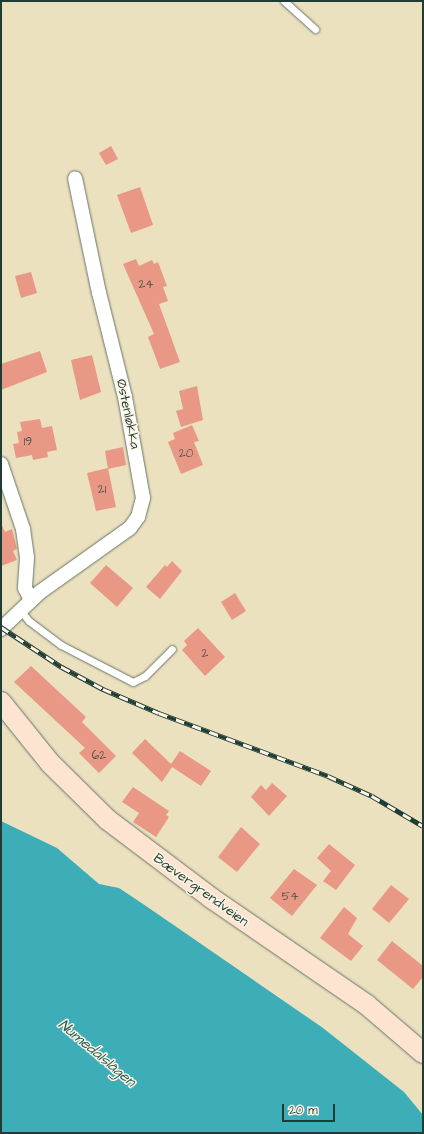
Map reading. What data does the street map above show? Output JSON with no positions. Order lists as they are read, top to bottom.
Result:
{
  "streets": {
    "main road": ["Bævergrendveien"],
    "street": ["Østenløkka"]
  },
  "water": ["Numedalslågen"],
  "house_numbers": [
    "24",
    "19",
    "20",
    "21",
    "2",
    "62",
    "54"
  ],
  "scale_bar": "20 m"
}
